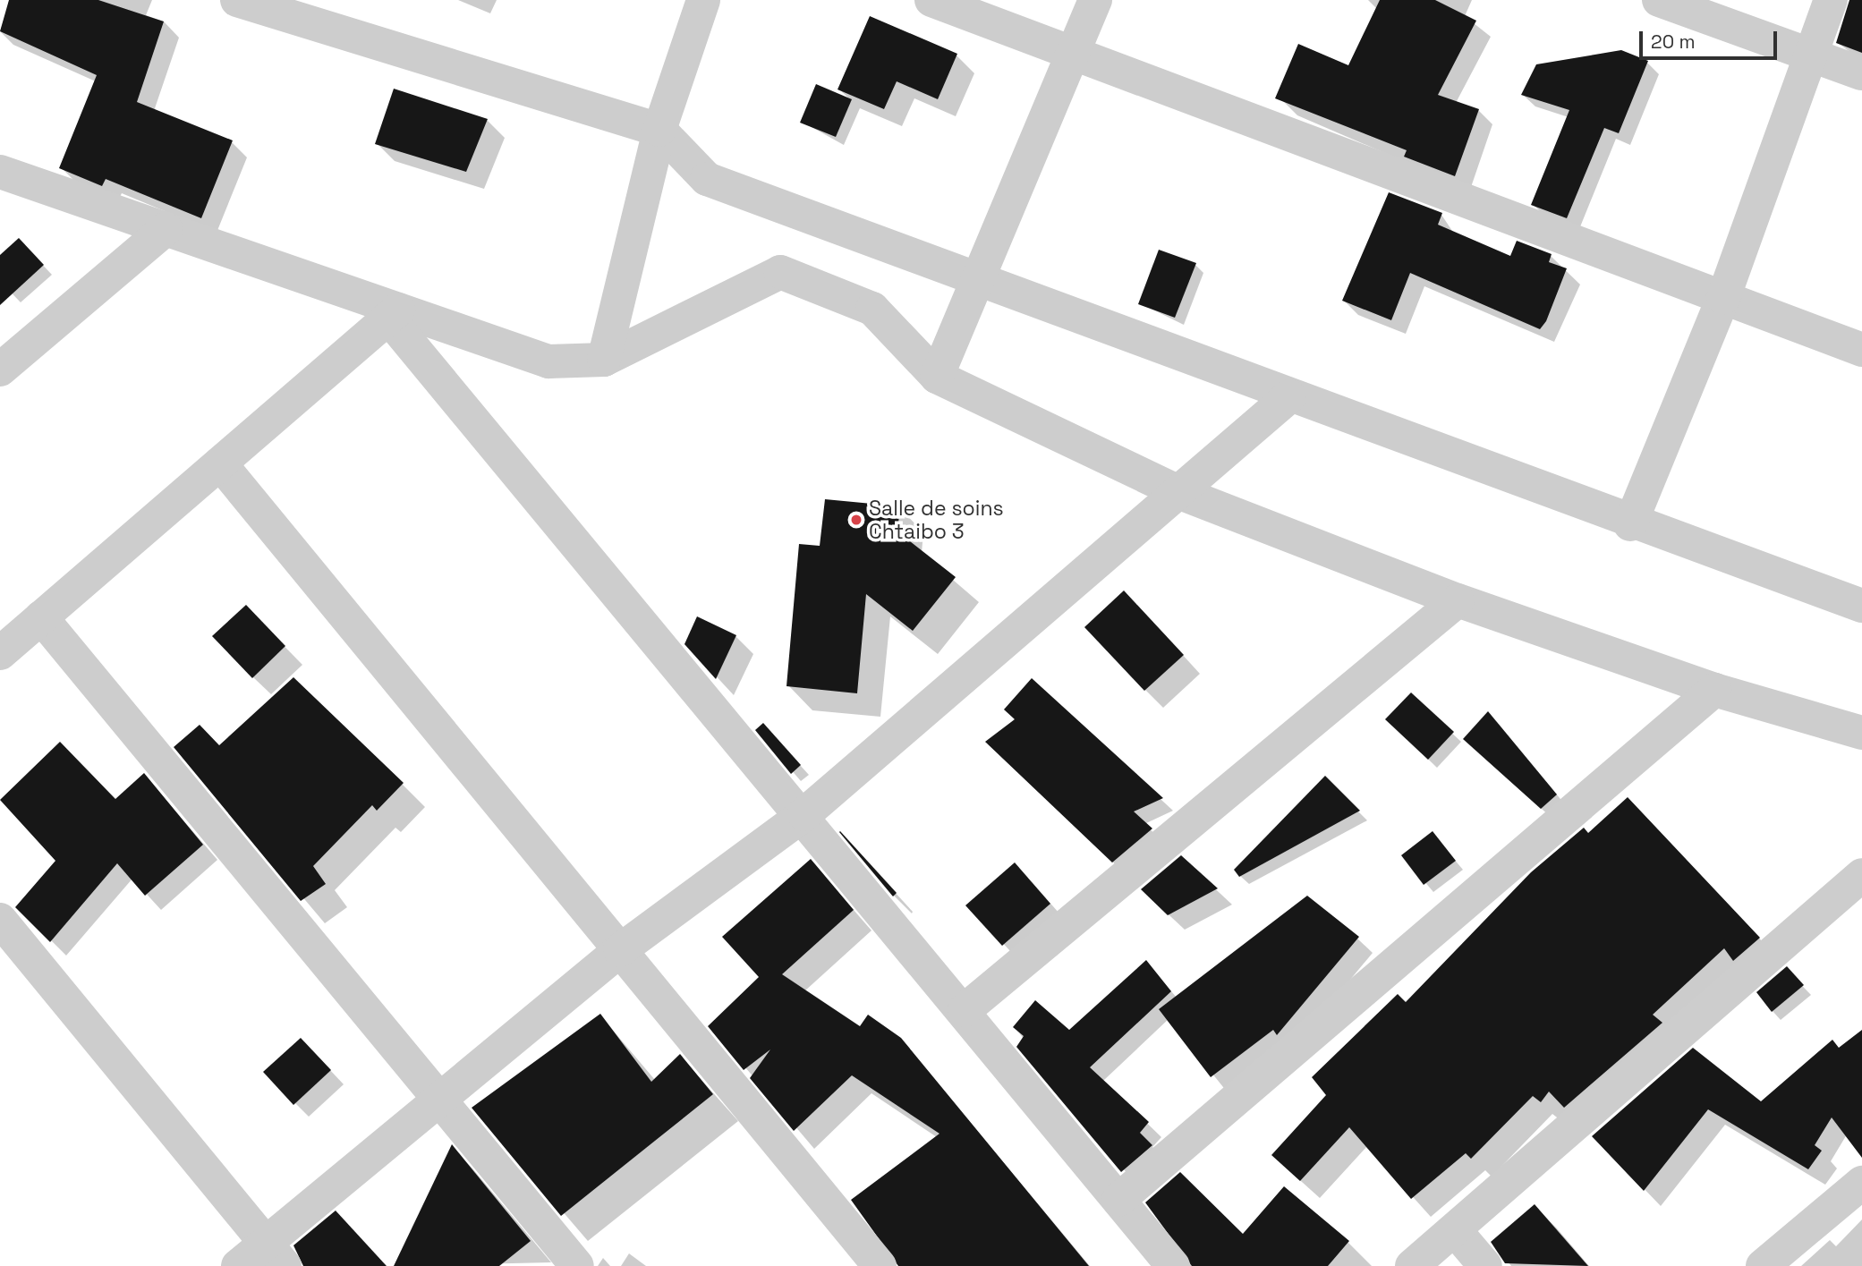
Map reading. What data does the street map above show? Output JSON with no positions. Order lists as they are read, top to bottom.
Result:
{
  "places": ["Salle de soins Chtaibo 3"],
  "scale_bar": "20 m"
}
